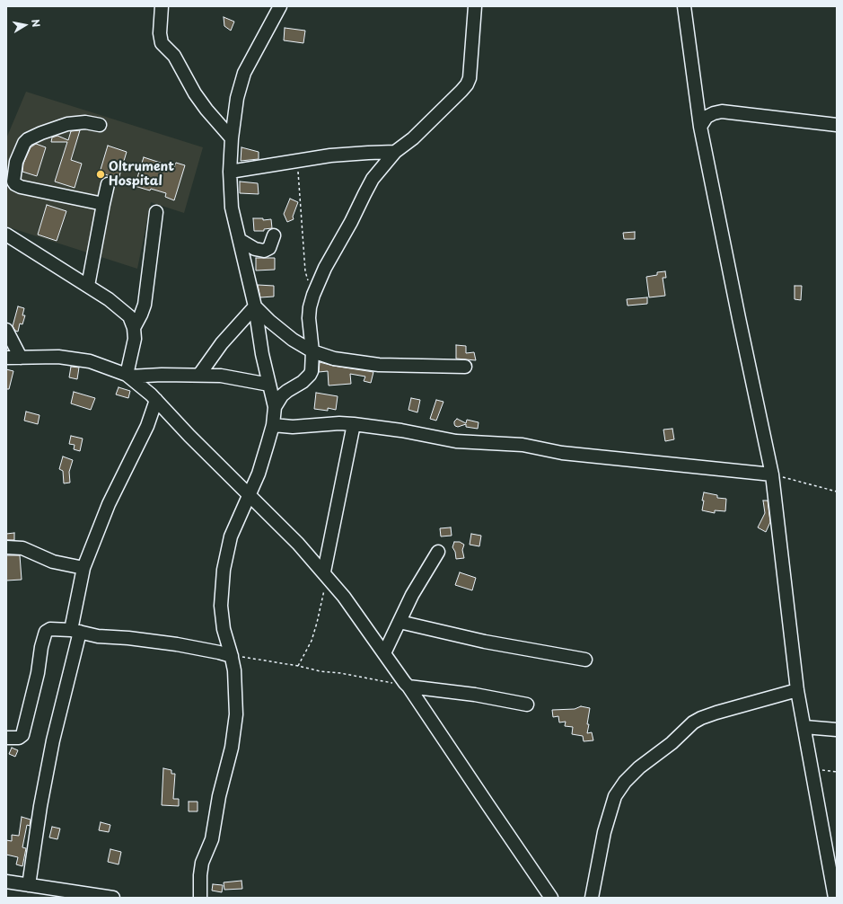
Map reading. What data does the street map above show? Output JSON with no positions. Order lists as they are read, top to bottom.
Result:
{
  "places": ["Oltrument Hospital"],
  "north": "right"
}
